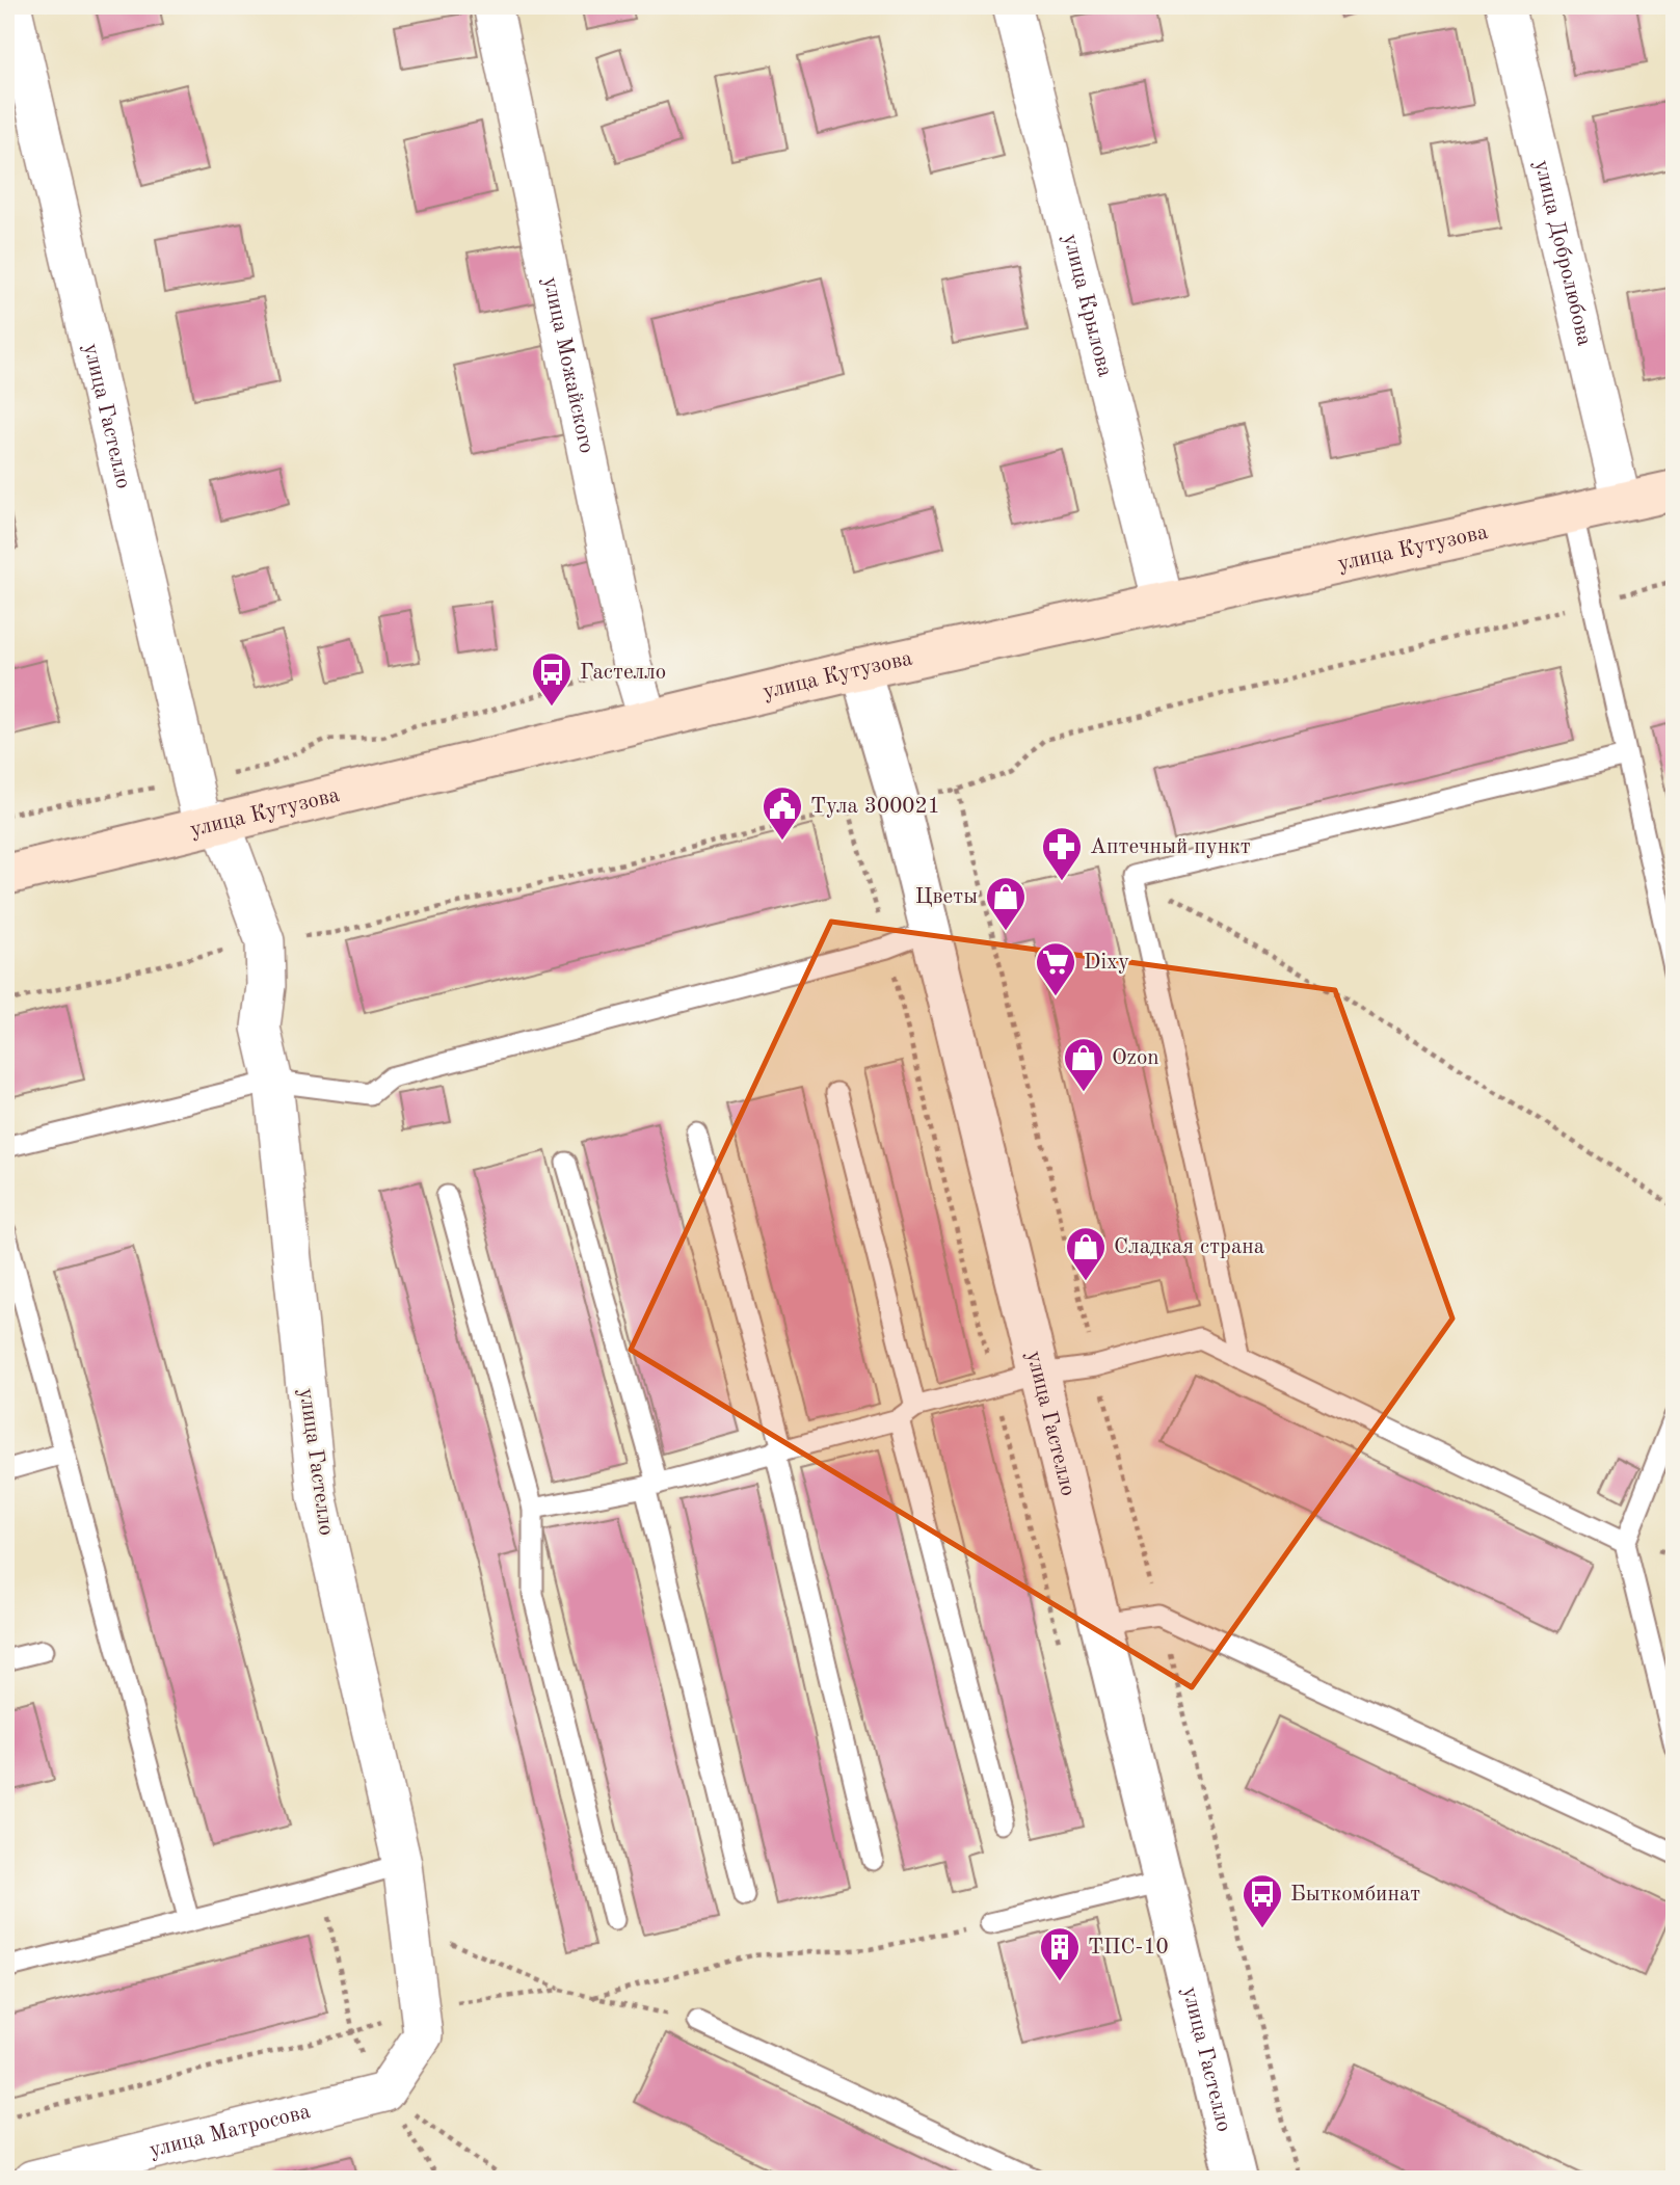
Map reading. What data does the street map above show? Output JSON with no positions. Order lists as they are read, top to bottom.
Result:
{
  "streets": {
    "main road": ["улица Кутузова"],
    "street": [
      "улица Добролюбова",
      "улица Крылова",
      "улица Можайского",
      "улица Гастелло",
      "улица Матросова"
    ]
  },
  "crossings": [
    ["улица Добролюбова", "улица Кутузова"],
    ["улица Крылова", "улица Кутузова"],
    ["улица Можайского", "улица Кутузова"],
    ["улица Гастелло", "улица Кутузова"],
    ["улица Гастелло", "улица Матросова"]
  ],
  "places": {
    "bus stop": ["Гастелло", "Быткомбинат"],
    "public building": ["Тула 300021"],
    "pharmacy": ["Аптечный пункт"],
    "shop": ["Цветы", "Ozon", "Сладкая страна"],
    "supermarket": ["Dixy"],
    "building": ["ТПС-10"]
  }
}
